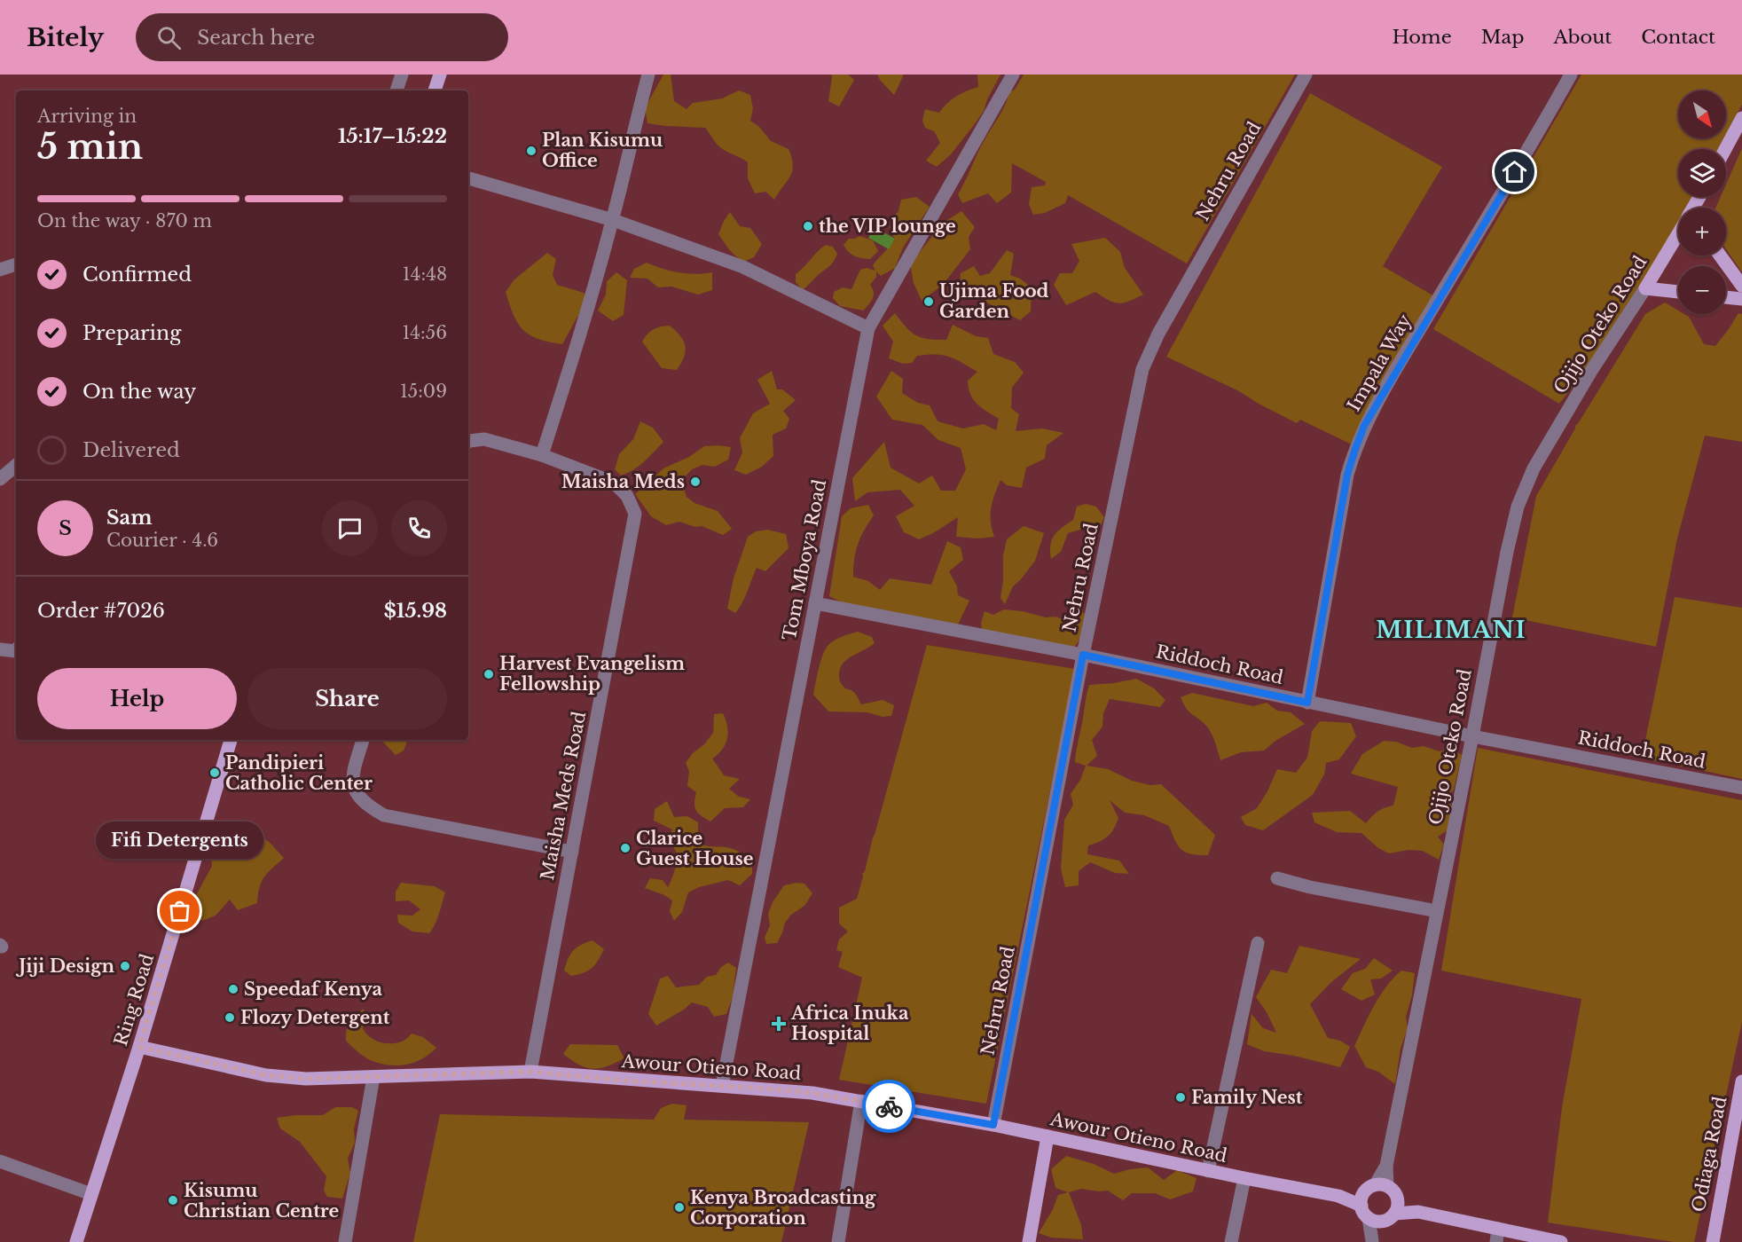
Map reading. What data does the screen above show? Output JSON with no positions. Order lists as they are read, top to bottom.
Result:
{
  "streets": {
    "main road": [
      "Ojijo Oteko Road",
      "Ring Road",
      "Awour Otieno Road",
      "Odiaga Road"
    ],
    "street": [
      "Nehru Road",
      "Impala Way",
      "Tom Mboya Road",
      "Riddoch Road",
      "Maisha Meds Road"
    ]
  },
  "crossings": [
    ["Nehru Road", "Riddoch Road"],
    ["Nehru Road", "Awour Otieno Road"],
    ["Ojijo Oteko Road", "Riddoch Road"],
    ["Ojijo Oteko Road", "Awour Otieno Road"],
    ["Impala Way", "Riddoch Road"],
    ["Tom Mboya Road", "Riddoch Road"],
    ["Tom Mboya Road", "Awour Otieno Road"],
    ["Maisha Meds Road", "Awour Otieno Road"],
    ["Ring Road", "Awour Otieno Road"]
  ],
  "districts": ["MILIMANI"],
  "places": {
    "other": [
      "Plan Kisumu Office",
      "the VIP lounge",
      "Ujima Food Garden",
      "Maisha Meds",
      "Harvest Evangelism Fellowship",
      "Pandipieri Catholic Center",
      "Clarice Guest House",
      "Fifi Detergents",
      "Jiji Design",
      "Speedaf Kenya",
      "Flozy Detergent",
      "Family Nest",
      "Kisumu Christian Centre",
      "Kenya Broadcasting Corporation"
    ],
    "health": ["Africa Inuka Hospital"]
  },
  "north": "bottom right",
  "page": {
    "header": "Bitely",
    "search": "Search here",
    "nav": [
      "Home",
      "Map",
      "About",
      "Contact"
    ],
    "map_buttons": ["+", "−"],
    "heading": ["5 min", "Arriving in", "15:17–15:22"],
    "panel": [
      "Sam",
      "Courier · 4.6",
      "Order #7026",
      "$15.98"
    ],
    "bar": "On the way · 870 m",
    "list": [
      ["Confirmed", "14:48"],
      ["Preparing", "14:56"],
      ["On the way", "15:09"],
      "Delivered"
    ],
    "round": "S",
    "buttons": ["Help", "Share"],
    "bubble": "Fifi Detergents"
  }
}
